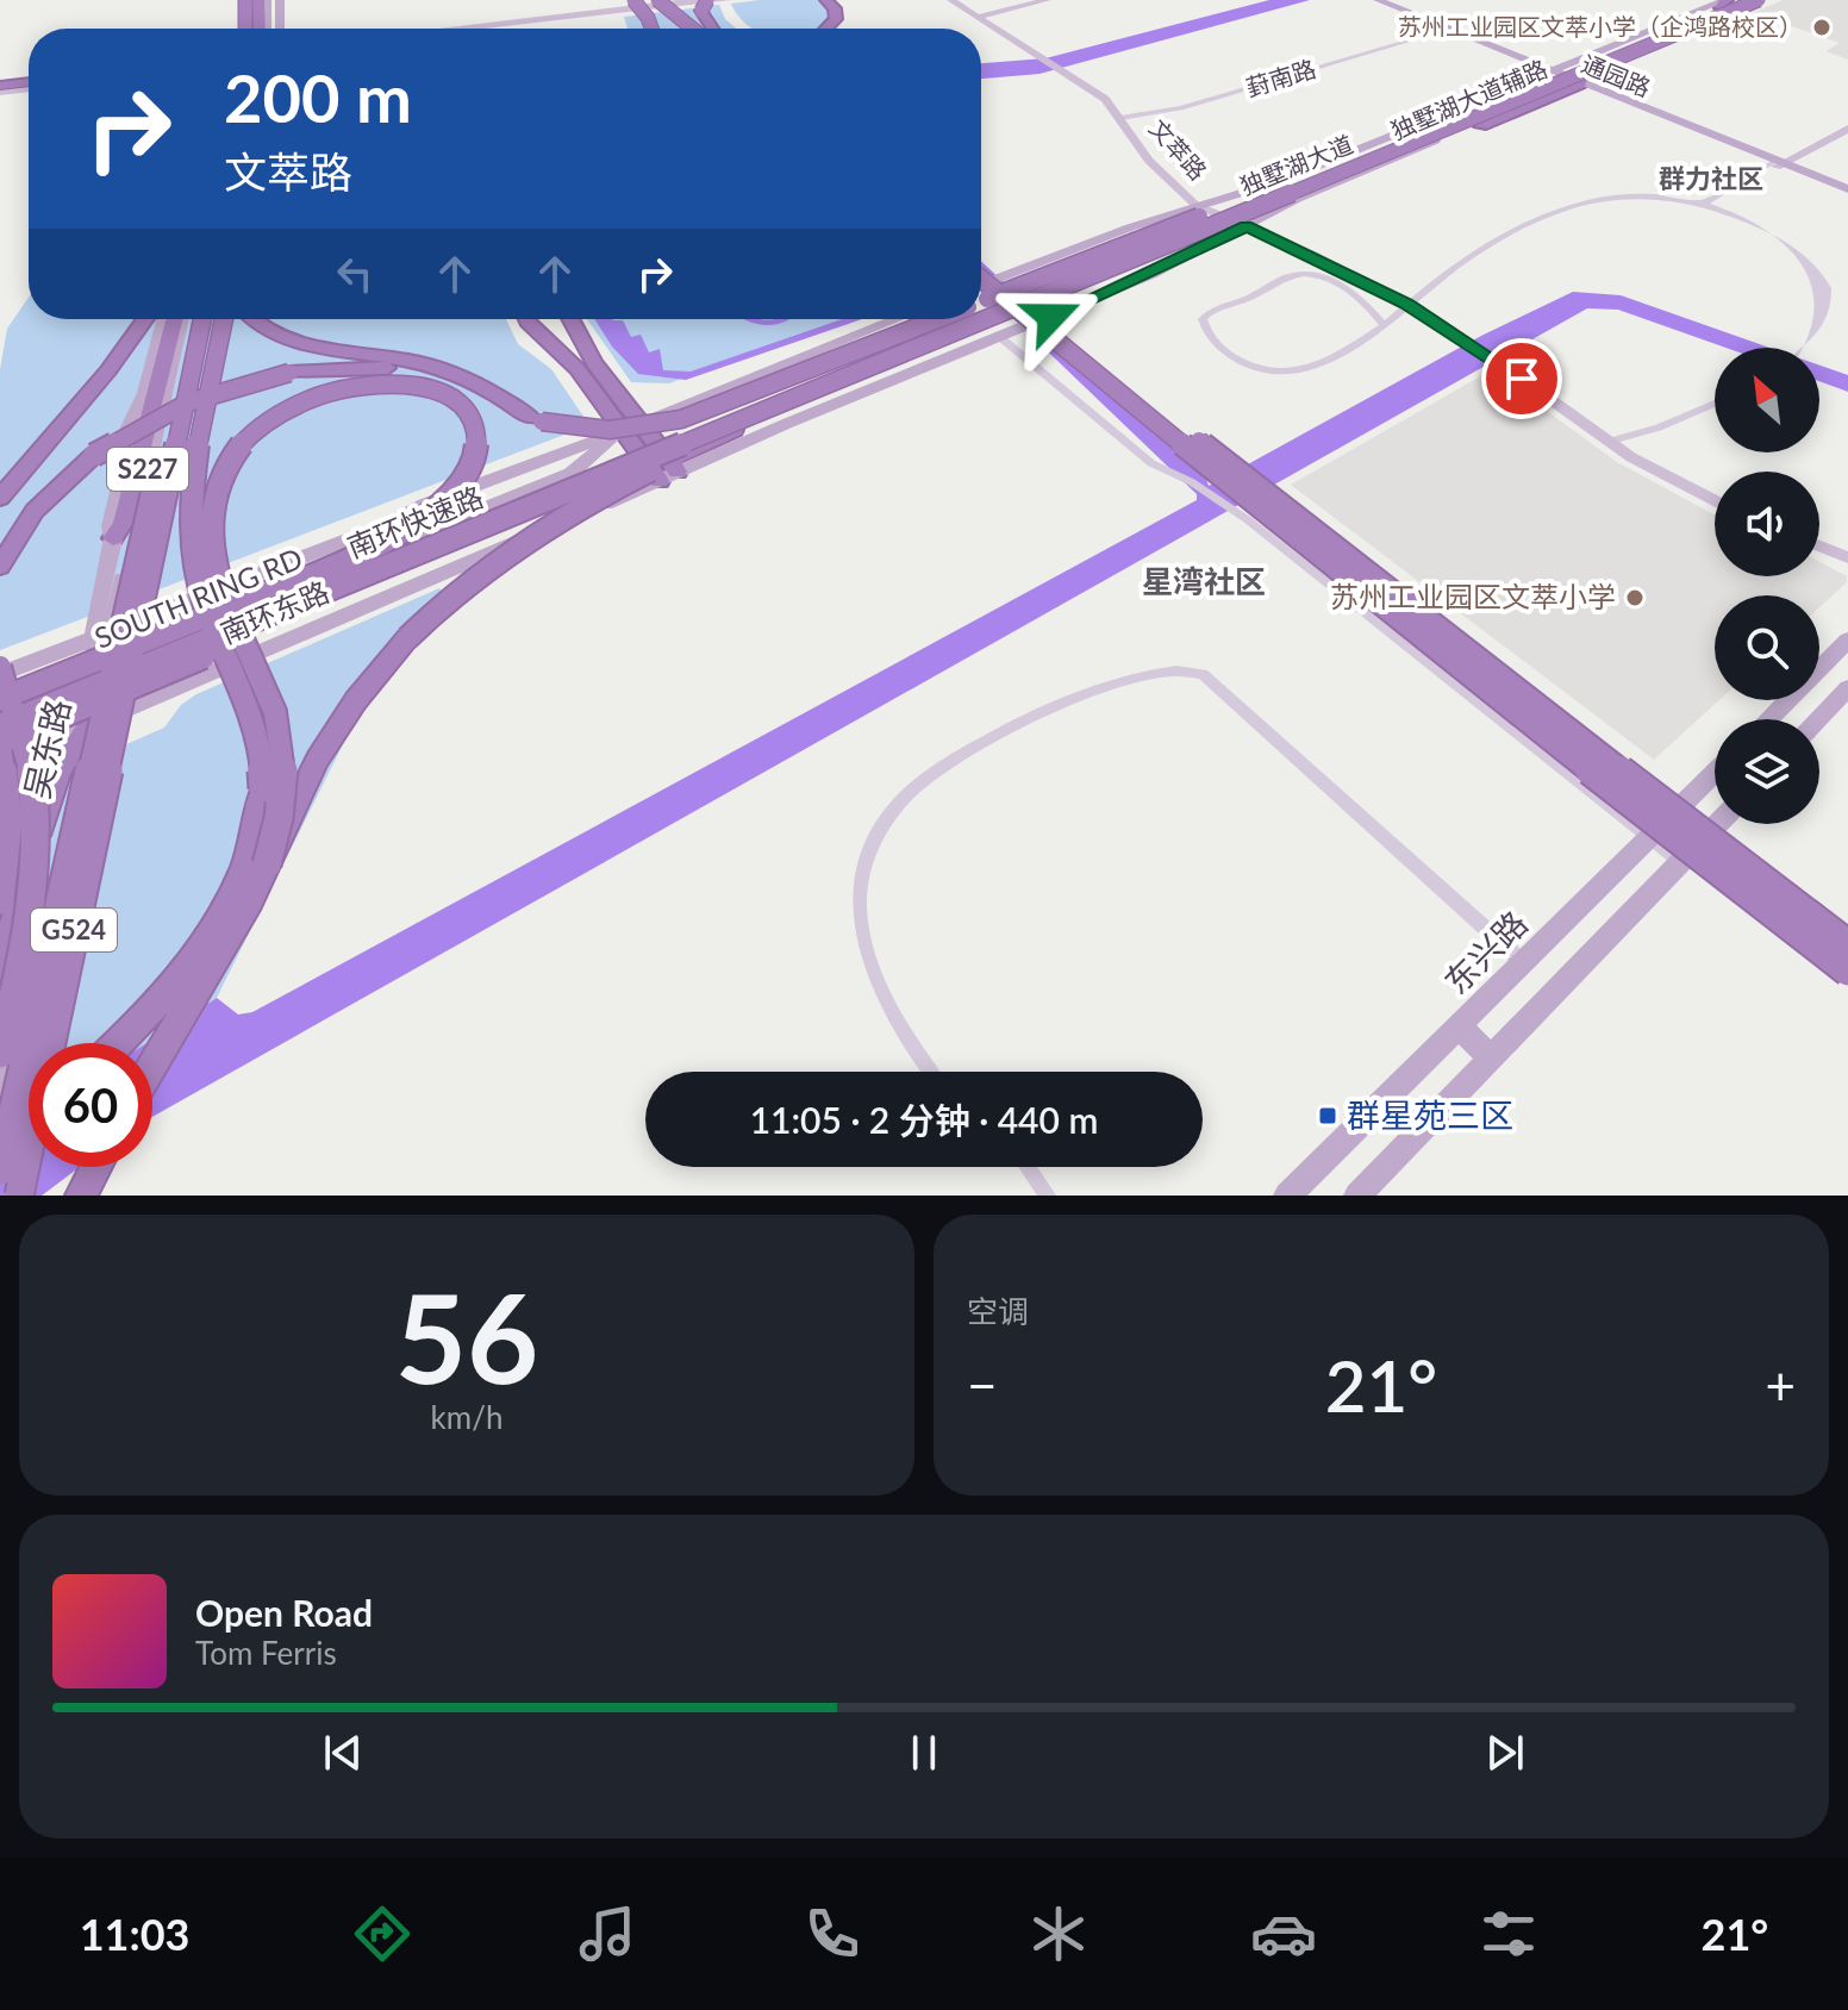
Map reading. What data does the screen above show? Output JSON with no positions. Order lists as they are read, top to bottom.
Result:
{
  "streets": {
    "highway": [
      "独墅湖大道",
      "南环快速路",
      "SOUTH RING RD",
      "G524"
    ],
    "main road": [
      "通园路",
      "独墅湖大道辅路",
      "文萃路",
      "S227",
      "南环东路",
      "吴东路",
      "东兴路"
    ],
    "street": ["葑南路"]
  },
  "crossings": [
    ["通园路", "葑南路"],
    ["通园路", "独墅湖大道辅路"],
    ["葑南路", "文萃路"],
    ["独墅湖大道辅路", "文萃路"],
    ["独墅湖大道辅路", "独墅湖大道"],
    ["独墅湖大道辅路", "南环东路"],
    ["独墅湖大道", "南环快速路"],
    ["独墅湖大道", "SOUTH RING RD"],
    ["S227", "南环东路"],
    ["S227", "吴东路"],
    ["南环快速路", "SOUTH RING RD"],
    ["南环东路", "吴东路"],
    ["吴东路", "G524"]
  ],
  "districts": ["群力社区", "星湾社区"],
  "places": {
    "other": ["苏州工业园区文萃小学（企鸿路校区）", "苏州工业园区文萃小学"],
    "transit": ["群星苑三区"]
  },
  "north": "top left",
  "page": {
    "turn": ["200 m", "文萃路"],
    "limit": "60",
    "trip": "11:05 · 2 分钟 · 440 m",
    "tile": [
      ["56", "km/h"],
      "空调"
    ],
    "heat": ["−", "21°", "+"],
    "song": ["Open Road", "Tom Ferris"],
    "tabs": ["11:03", "21°"]
  }
}
